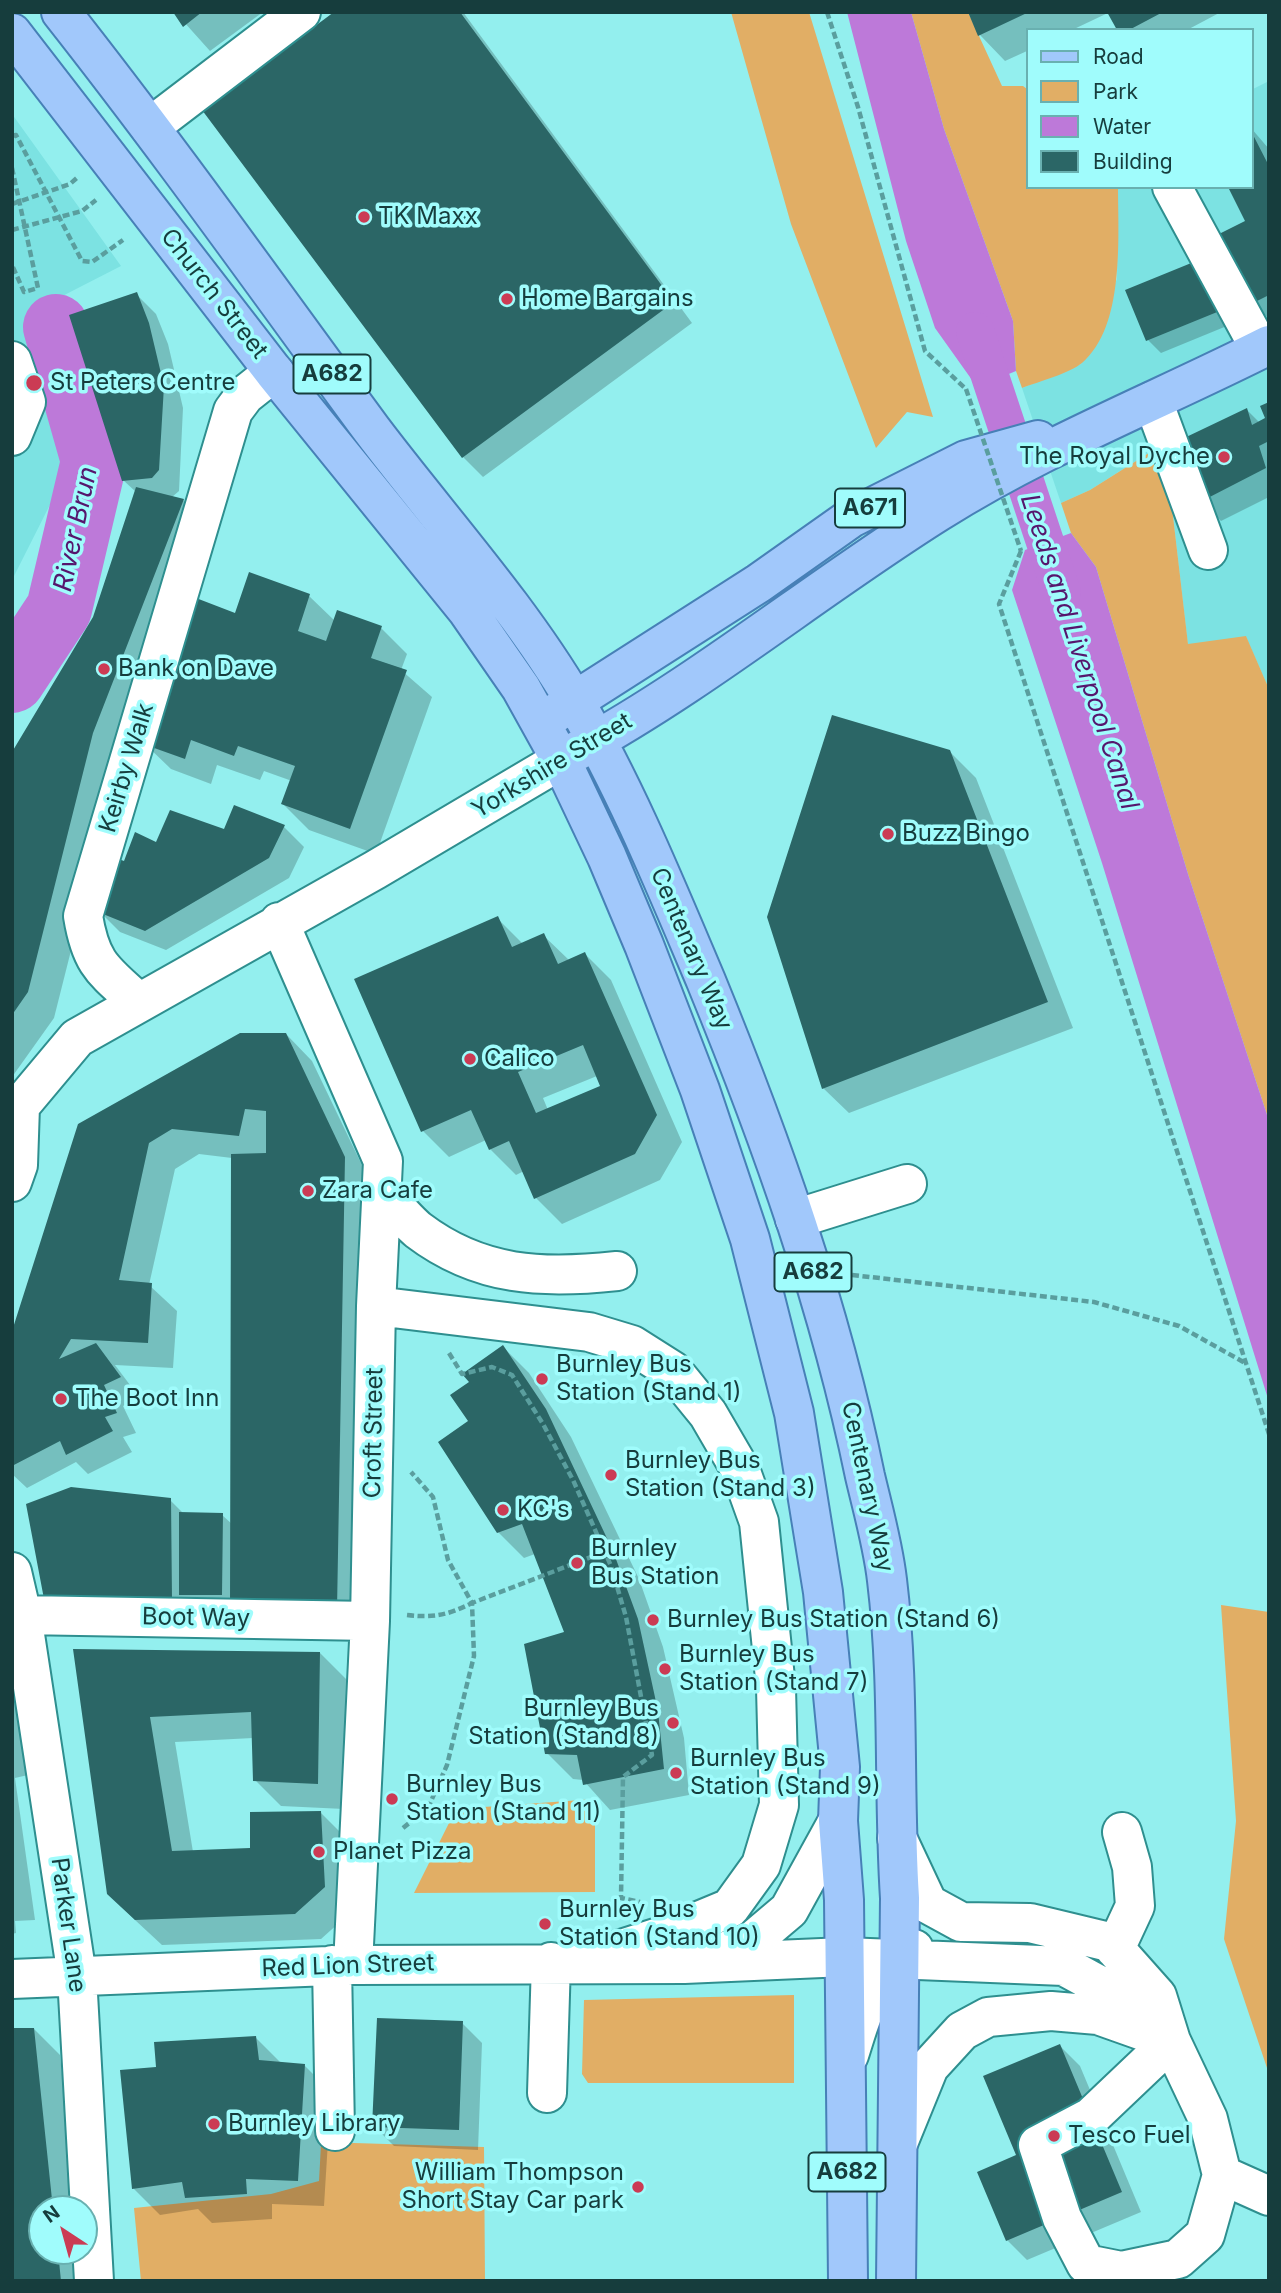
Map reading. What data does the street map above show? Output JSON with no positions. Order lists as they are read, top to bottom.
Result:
{
  "streets": {
    "main road": [
      "Church Street",
      "A682",
      "A671",
      "Yorkshire Street",
      "Centenary Way"
    ],
    "street": [
      "Keirby Walk",
      "Croft Street",
      "Boot Way",
      "Parker Lane",
      "Red Lion Street"
    ]
  },
  "crossings": [
    ["Church Street", "Yorkshire Street"],
    ["Church Street", "Keirby Walk"],
    ["Church Street", "Centenary Way"],
    ["Yorkshire Street", "Keirby Walk"],
    ["Yorkshire Street", "Centenary Way"],
    ["Yorkshire Street", "Croft Street"],
    ["Centenary Way", "Red Lion Street"],
    ["Croft Street", "Boot Way"],
    ["Croft Street", "Red Lion Street"],
    ["Boot Way", "Parker Lane"],
    ["Parker Lane", "Red Lion Street"]
  ],
  "water": ["River Brun", "Leeds and Liverpool Canal"],
  "places": [
    "TK Maxx",
    "Home Bargains",
    "St Peters Centre",
    "The Royal Dyche",
    "Bank on Dave",
    "Buzz Bingo",
    "Calico",
    "Zara Cafe",
    "Burnley Bus Station (Stand 1)",
    "The Boot Inn",
    "Burnley Bus Station (Stand 3)",
    "KC's",
    "Burnley Bus Station",
    "Burnley Bus Station (Stand 6)",
    "Burnley Bus Station (Stand 7)",
    "Burnley Bus Station (Stand 8)",
    "Burnley Bus Station (Stand 9)",
    "Burnley Bus Station (Stand 11)",
    "Planet Pizza",
    "Burnley Bus Station (Stand 10)",
    "Burnley Library",
    "Tesco Fuel",
    "William Thompson Short Stay Car park"
  ],
  "legend": [
    "Road",
    "Park",
    "Water",
    "Building"
  ],
  "north": "top left"
}
